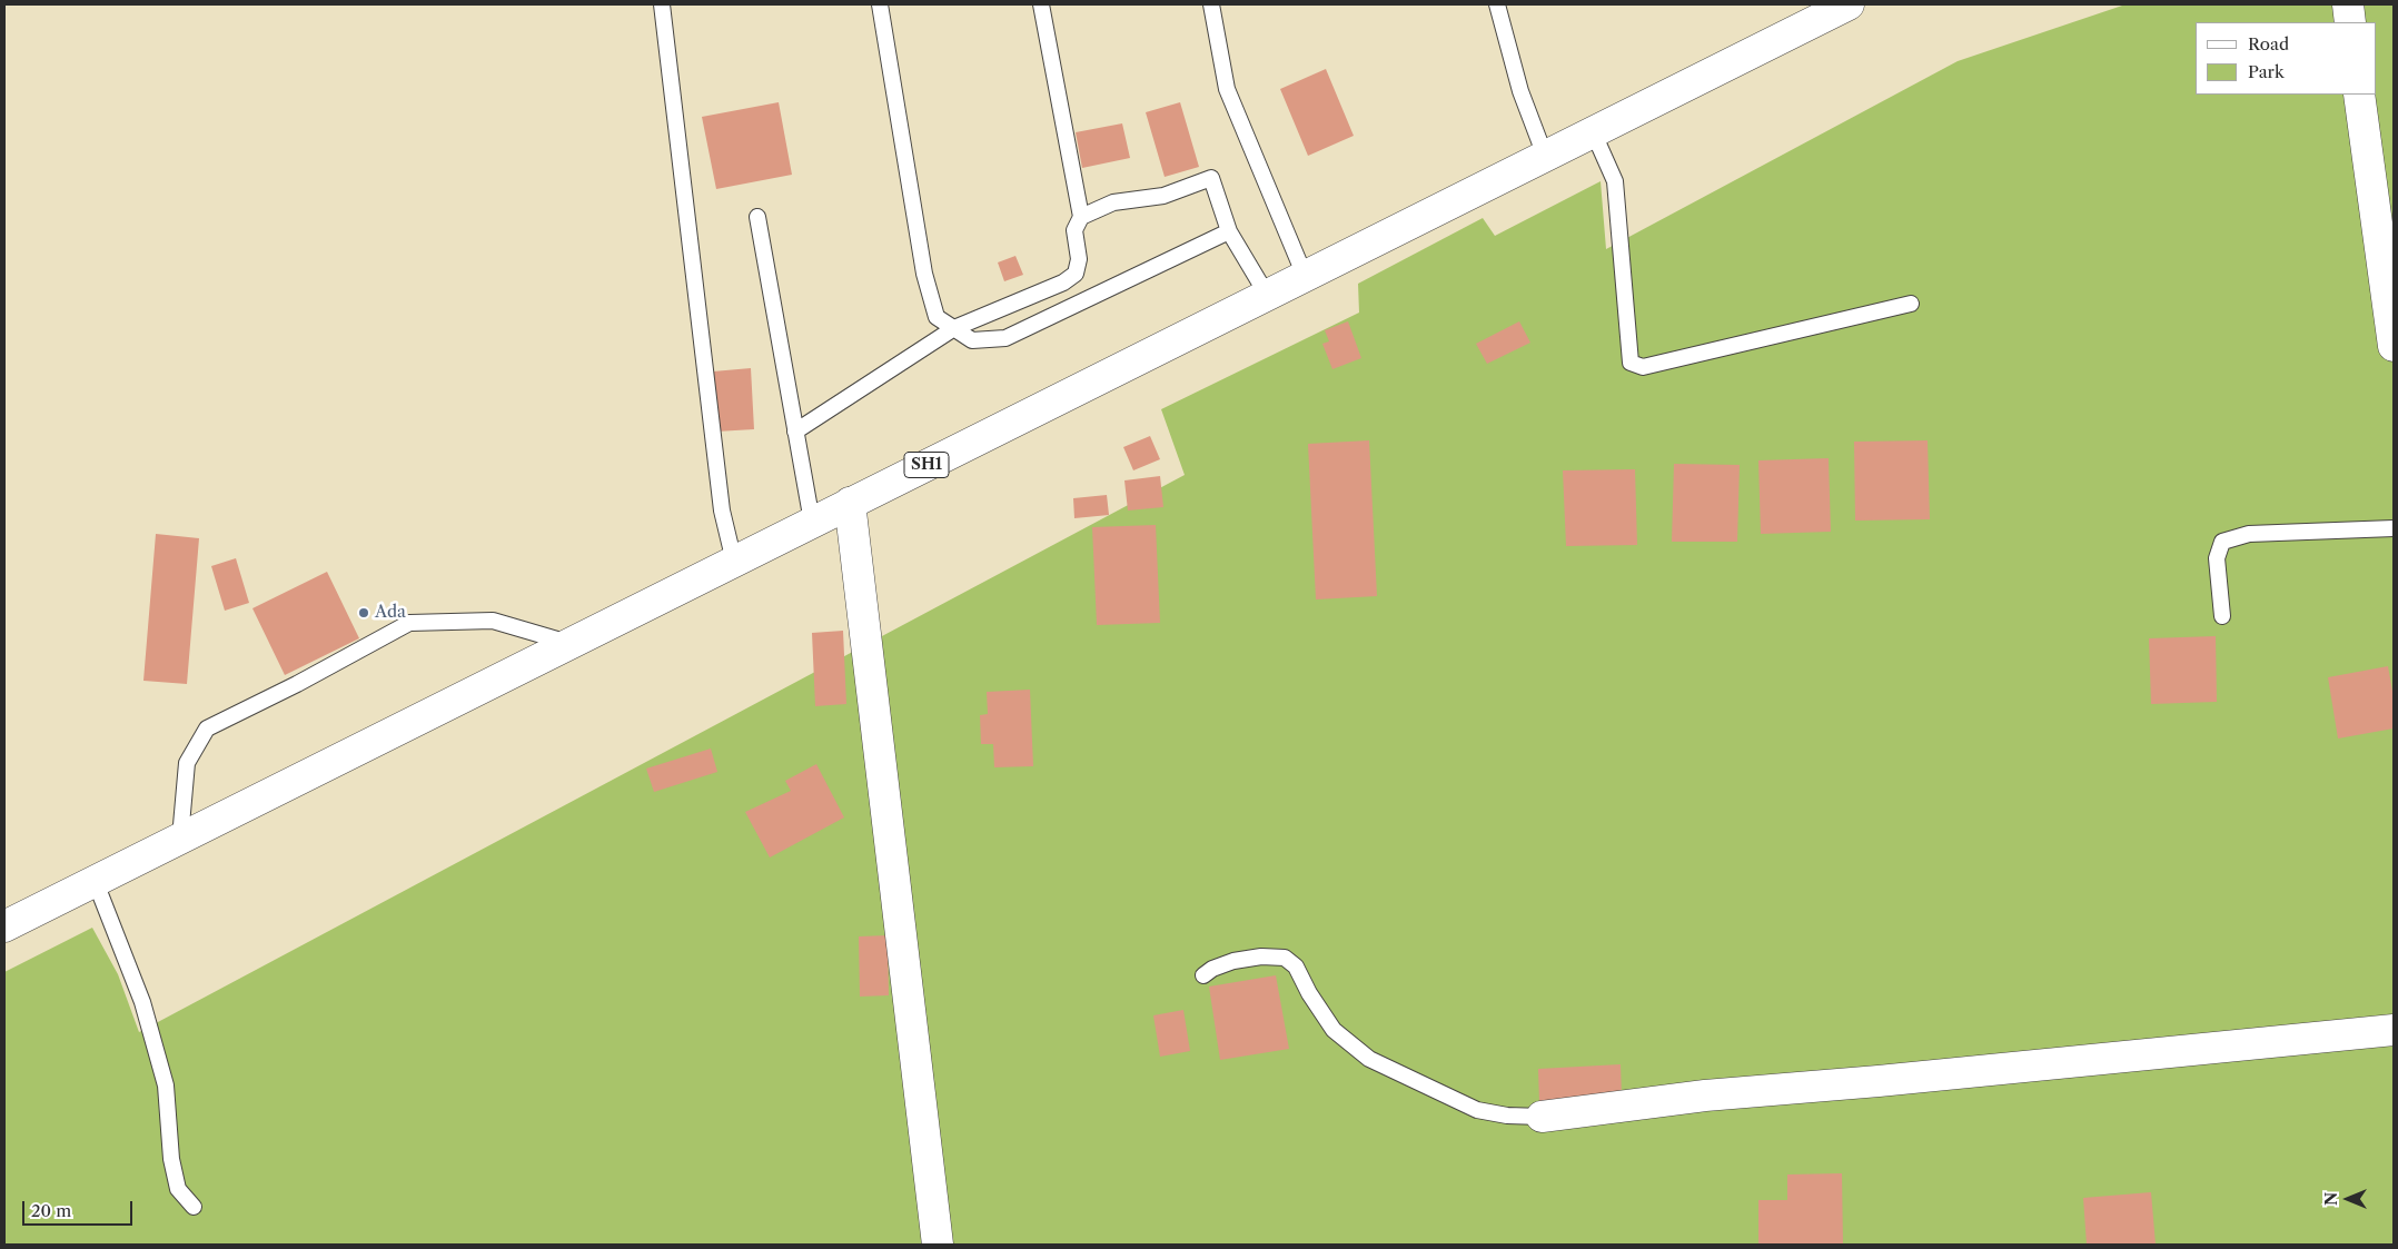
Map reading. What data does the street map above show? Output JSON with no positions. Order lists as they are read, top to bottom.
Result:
{
  "streets": {
    "main road": ["SH1"]
  },
  "places": ["Ada"],
  "legend": ["Road", "Park"],
  "scale_bar": "20 m",
  "north": "left"
}
